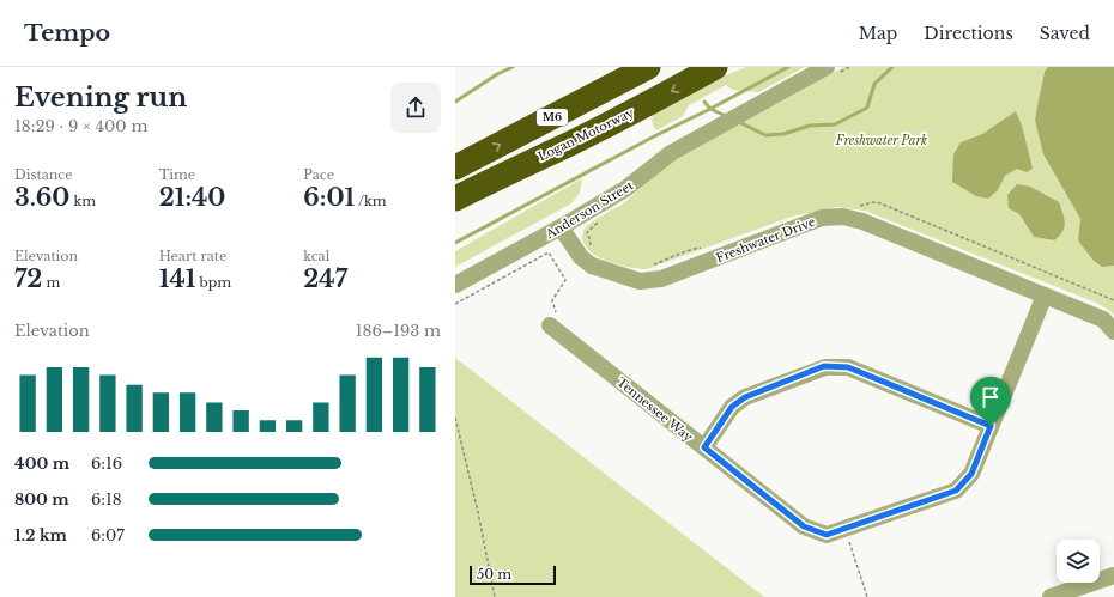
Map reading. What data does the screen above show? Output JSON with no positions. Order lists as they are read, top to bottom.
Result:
{
  "streets": {
    "highway": ["M6", "Logan Motorway"],
    "street": ["Anderson Street", "Freshwater Drive", "Tennessee Way"]
  },
  "crossings": [
    ["Anderson Street", "Freshwater Drive"],
    ["Freshwater Drive", "Tennessee Way"]
  ],
  "parks": ["Freshwater Park"],
  "scale_bar": "50 m",
  "page": {
    "header": "Tempo",
    "nav": ["Map", "Directions", "Saved"],
    "heading": ["Evening run", "18:29 · 9 × 400 m"],
    "stats": [
      ["Distance", "3.60 km"],
      ["Time", "21:40"],
      ["Pace", "6:01 /km"],
      ["Elevation", "72 m"],
      ["Heart rate", "141 bpm"],
      ["kcal", "247"]
    ],
    "chart": ["Elevation", "186–193 m"],
    "list": [
      {
        "name": "400 m",
        "note": "6:16"
      },
      {
        "name": "800 m",
        "note": "6:18"
      },
      {
        "name": "1.2 km",
        "note": "6:07"
      }
    ],
    "scale": "50 m"
  }
}
